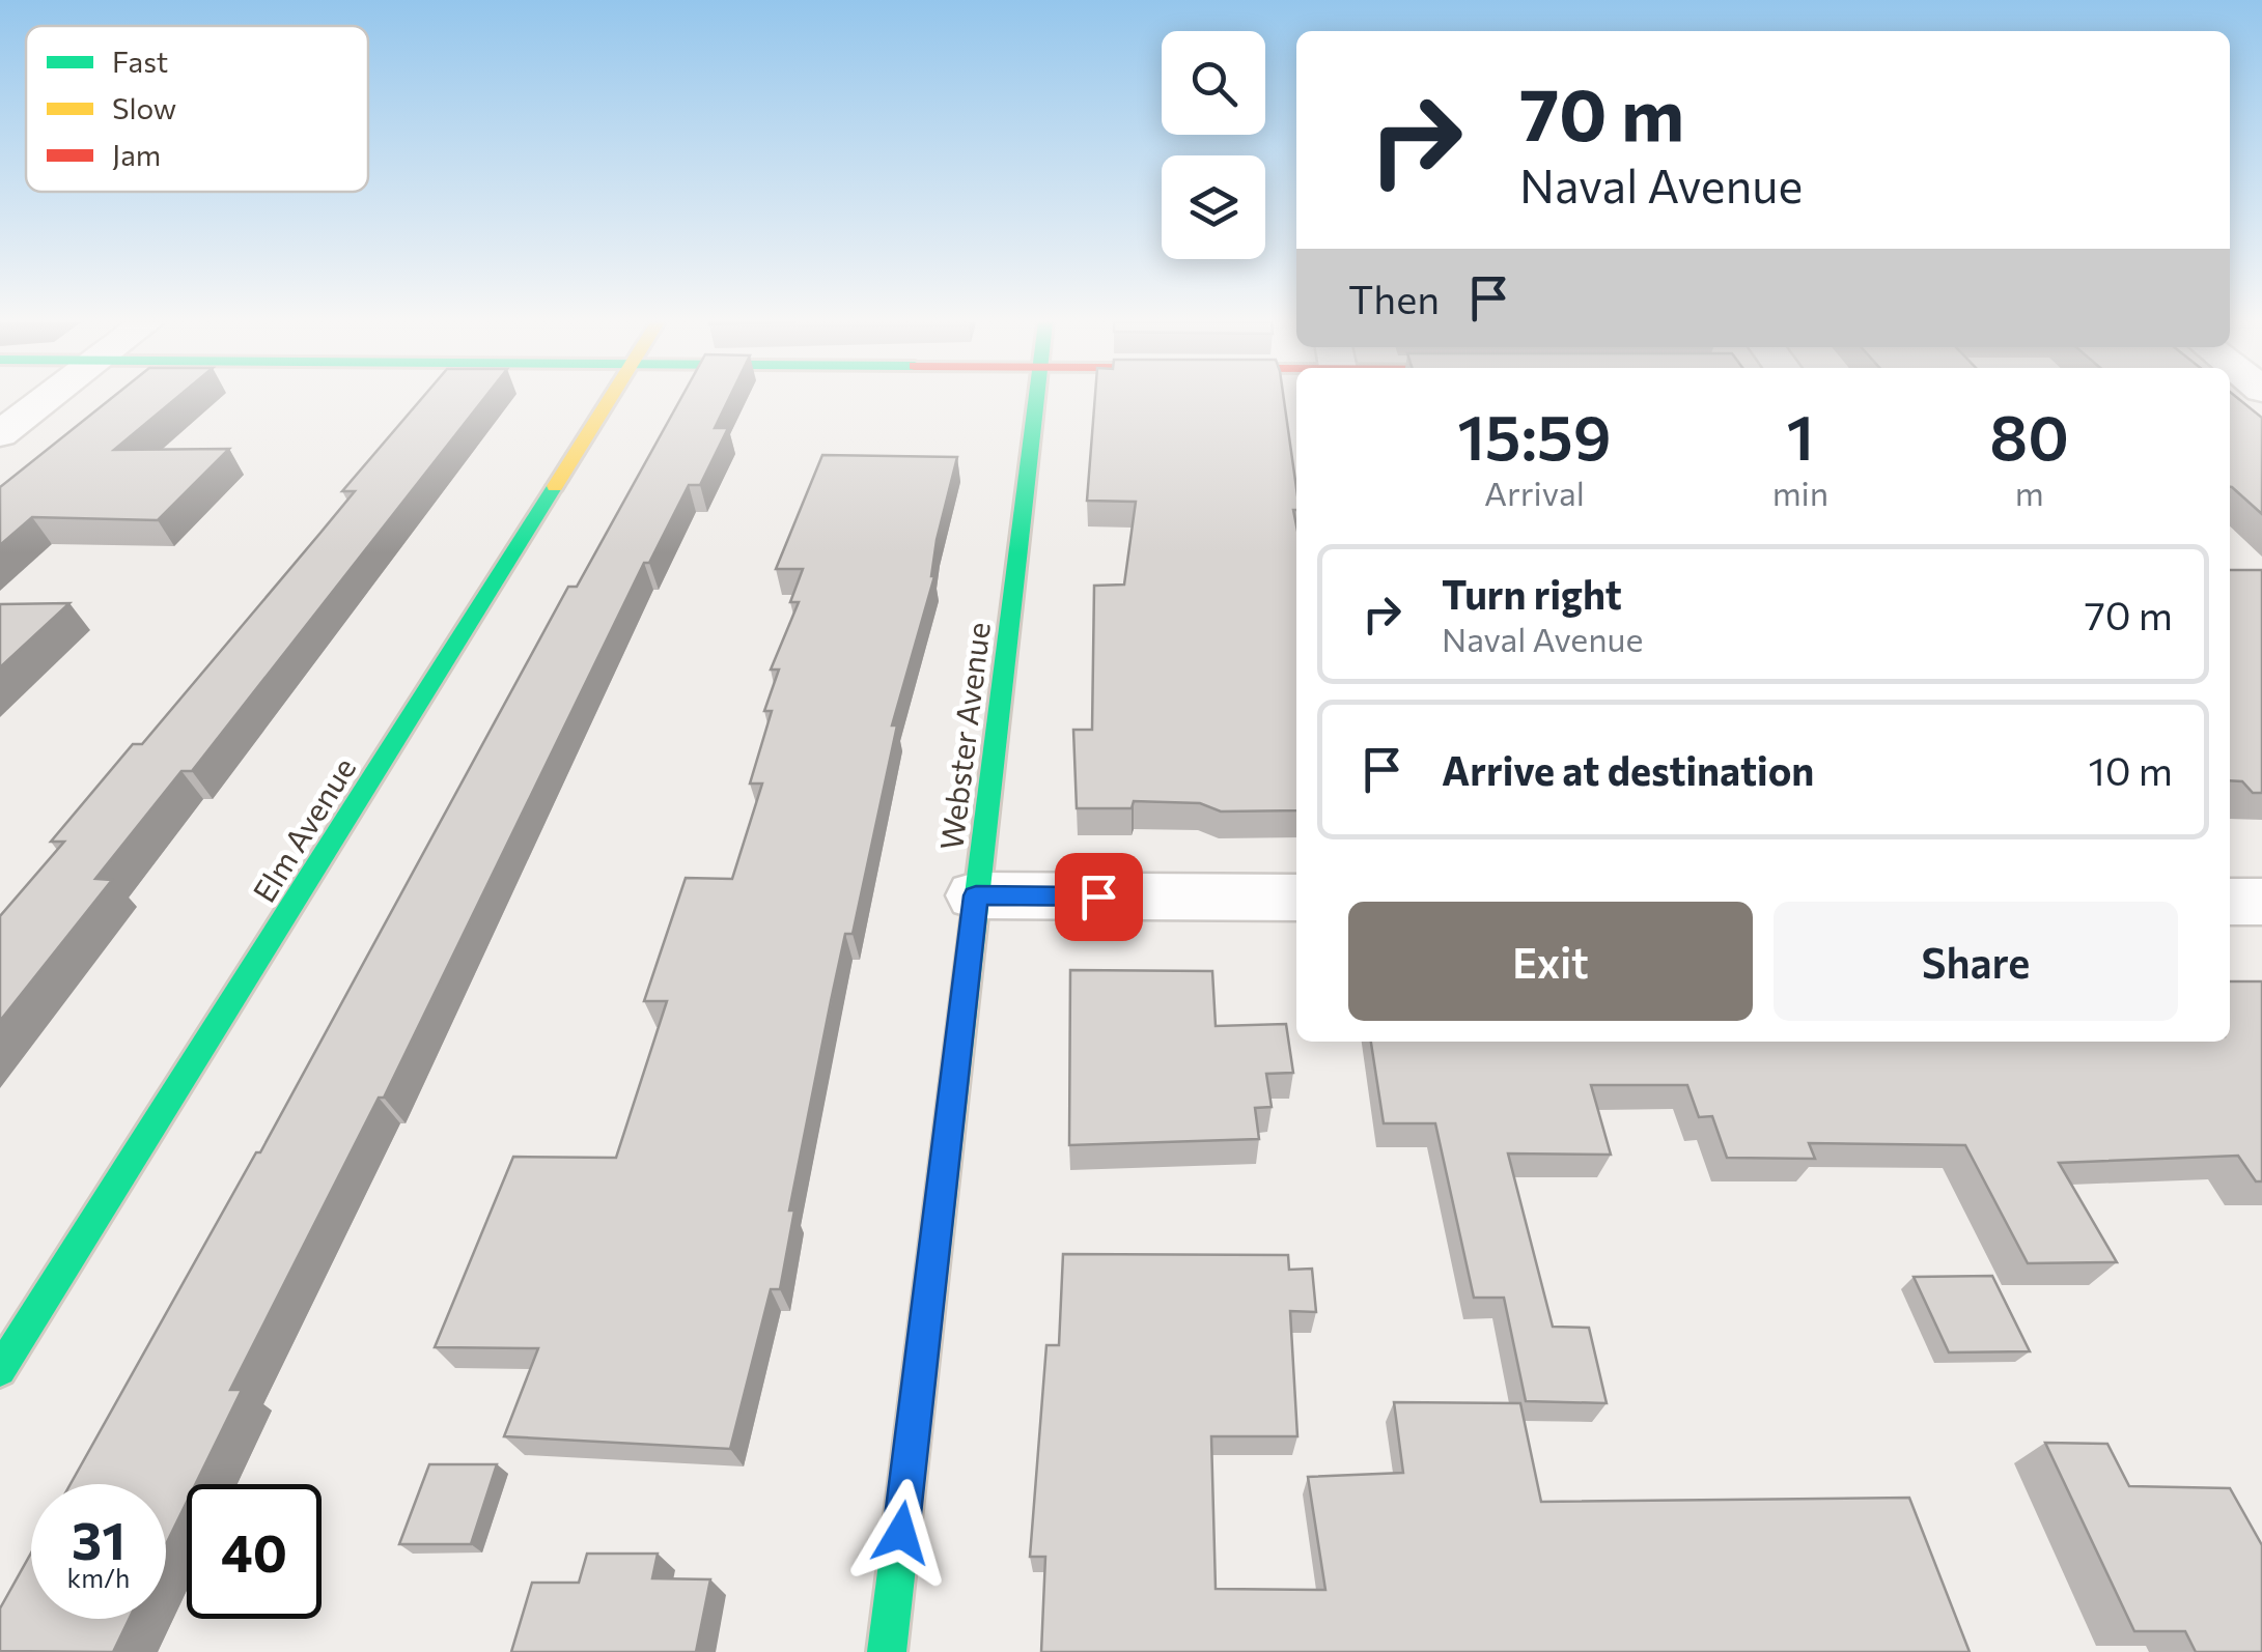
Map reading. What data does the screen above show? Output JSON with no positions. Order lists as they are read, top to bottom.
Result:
{
  "streets": {
    "street": ["Webster Avenue", "Elm Avenue"]
  },
  "legend": ["Fast", "Slow", "Jam"],
  "page": {
    "turn": ["70 m", "Naval Avenue"],
    "then": "Then",
    "eta": [
      "15:59",
      "Arrival",
      "1",
      "min",
      "80",
      "m"
    ],
    "list": [
      {
        "name": "Turn right",
        "note": "Naval Avenue",
        "value": "70 m"
      },
      {
        "name": "Arrive at destination",
        "value": "10 m"
      }
    ],
    "buttons": ["Exit", "Share"],
    "speed": "31 km/h",
    "limit": "40"
  }
}
